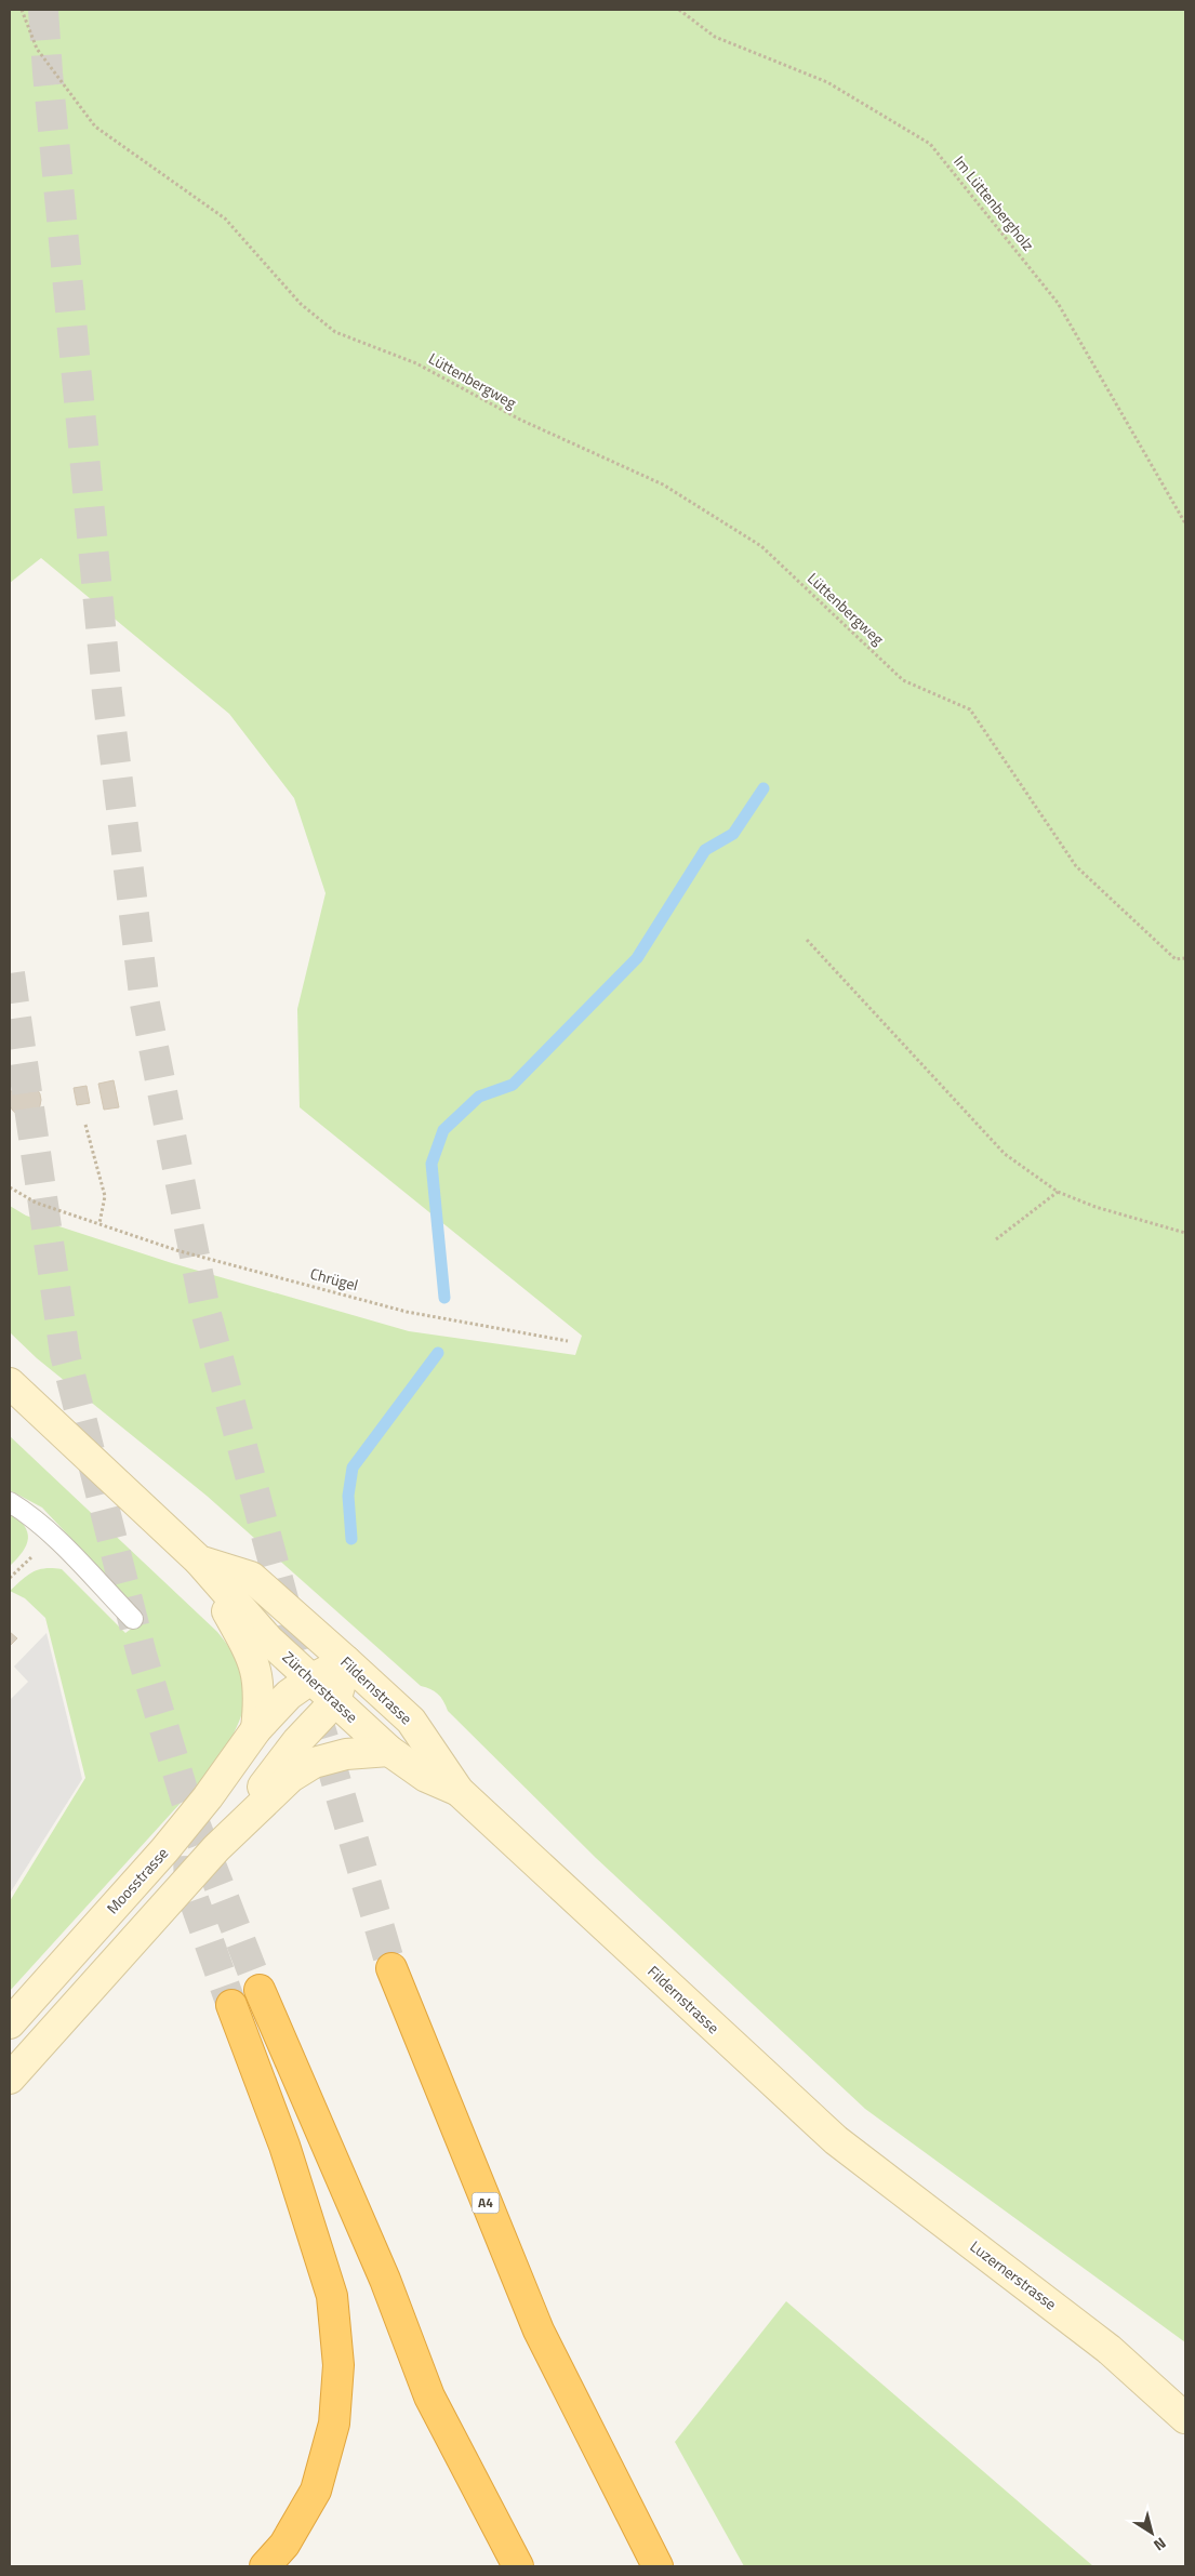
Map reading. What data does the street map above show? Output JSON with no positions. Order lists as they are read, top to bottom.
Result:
{
  "streets": {
    "highway": ["A4"],
    "main road": [
      "Zürcherstrasse",
      "Fildernstrasse",
      "Moosstrasse",
      "Luzernerstrasse"
    ],
    "path": ["Im Lüttenbergholz", "Lüttenbergweg", "Chrügel"]
  },
  "crossings": [
    ["Zürcherstrasse", "Fildernstrasse"],
    ["Zürcherstrasse", "Moosstrasse"],
    ["Fildernstrasse", "Moosstrasse"],
    ["Fildernstrasse", "Luzernerstrasse"]
  ],
  "north": "bottom right"
}
